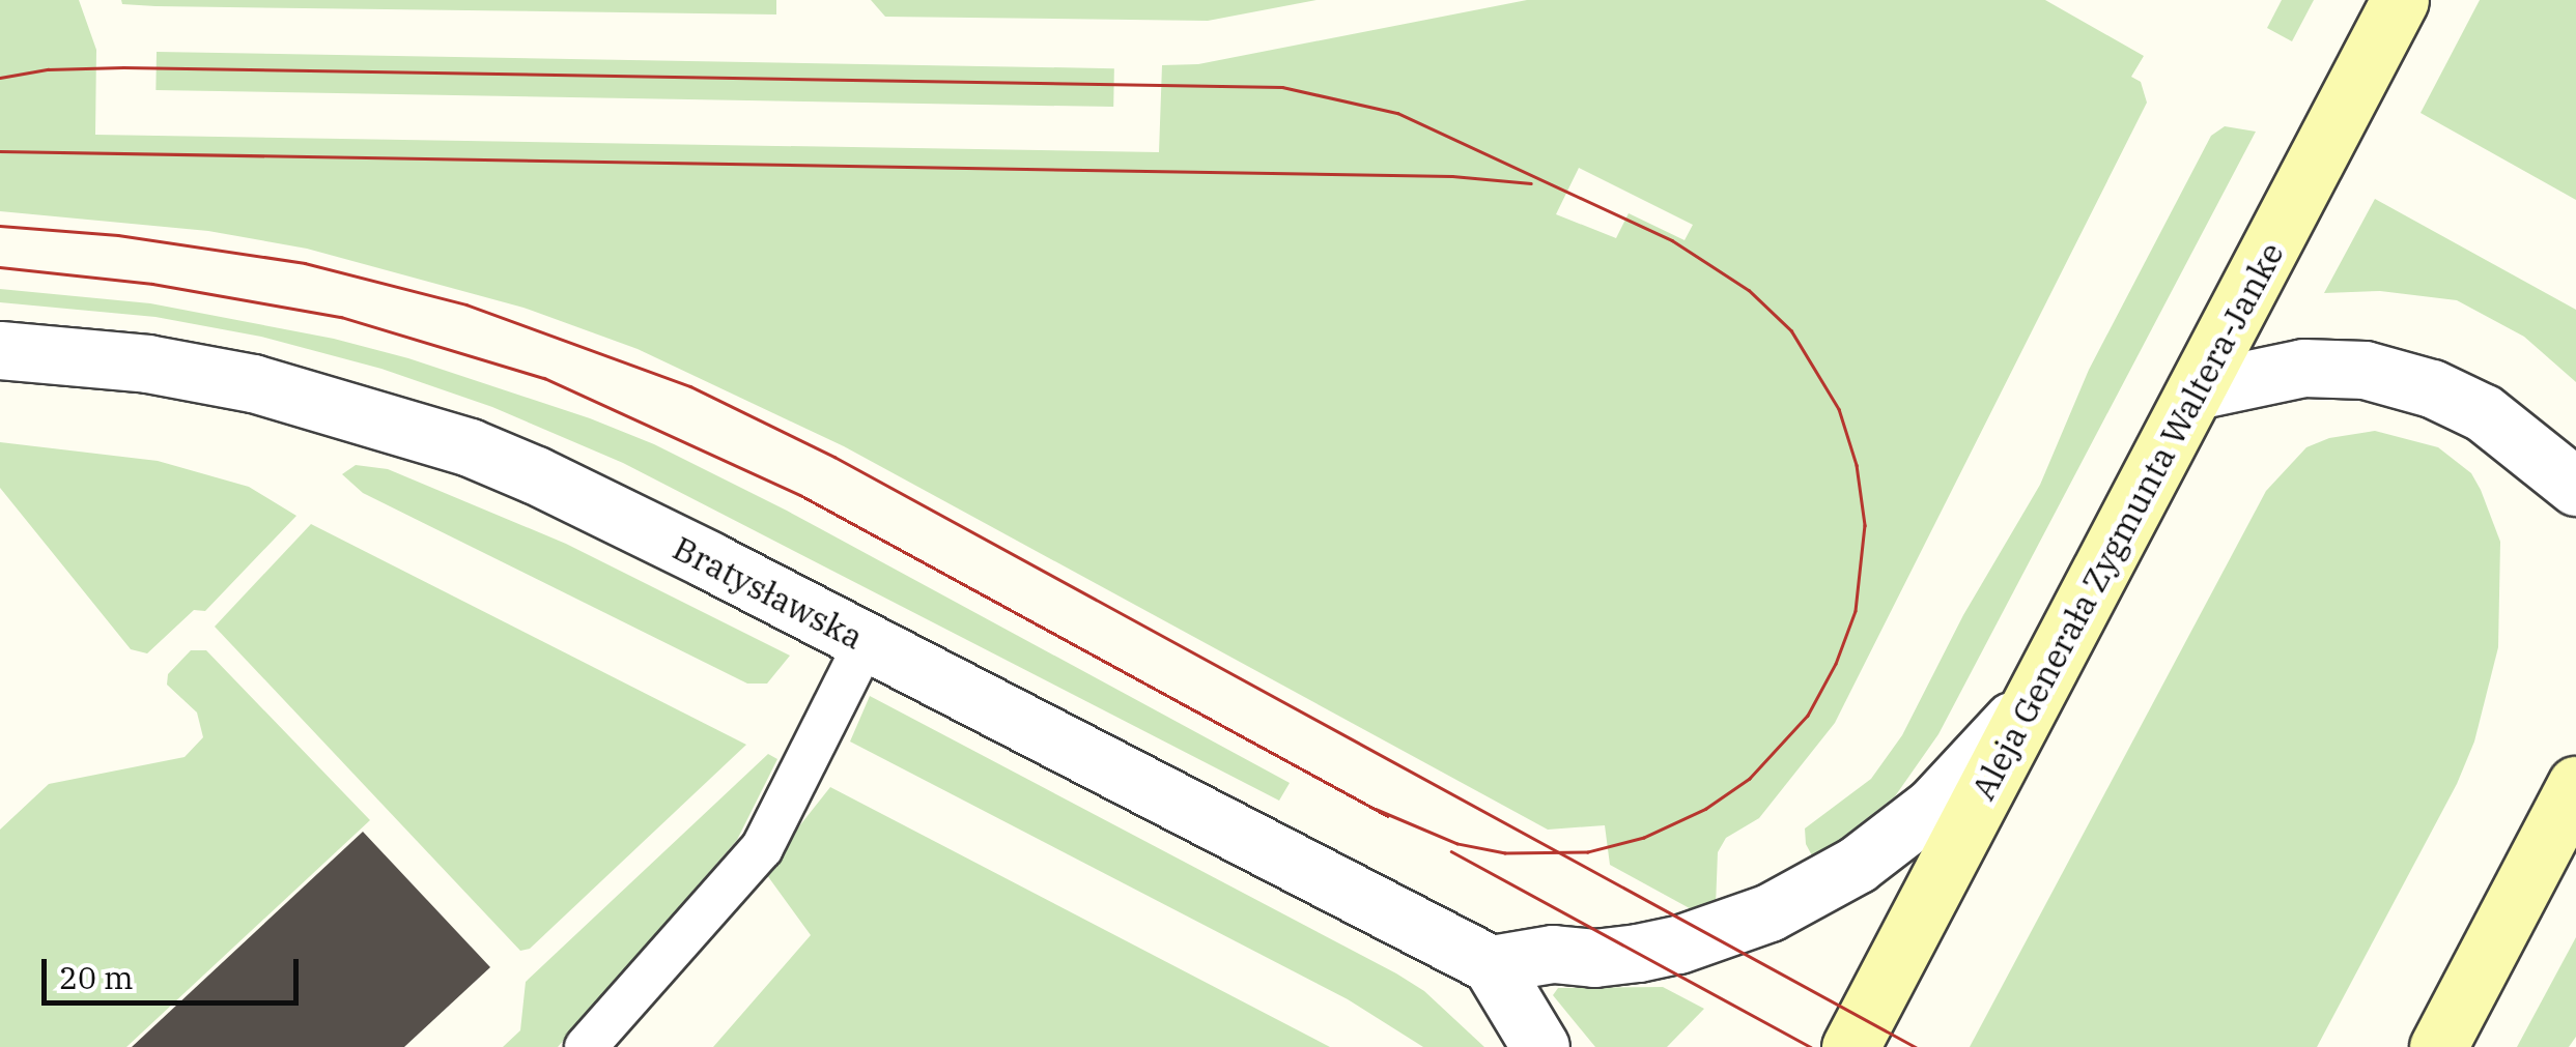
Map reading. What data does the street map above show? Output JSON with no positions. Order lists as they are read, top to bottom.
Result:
{
  "streets": {
    "main road": ["Aleja Generała Zygmunta Waltera-Janke"],
    "street": ["Bratysławska"]
  },
  "scale_bar": "20 m"
}
